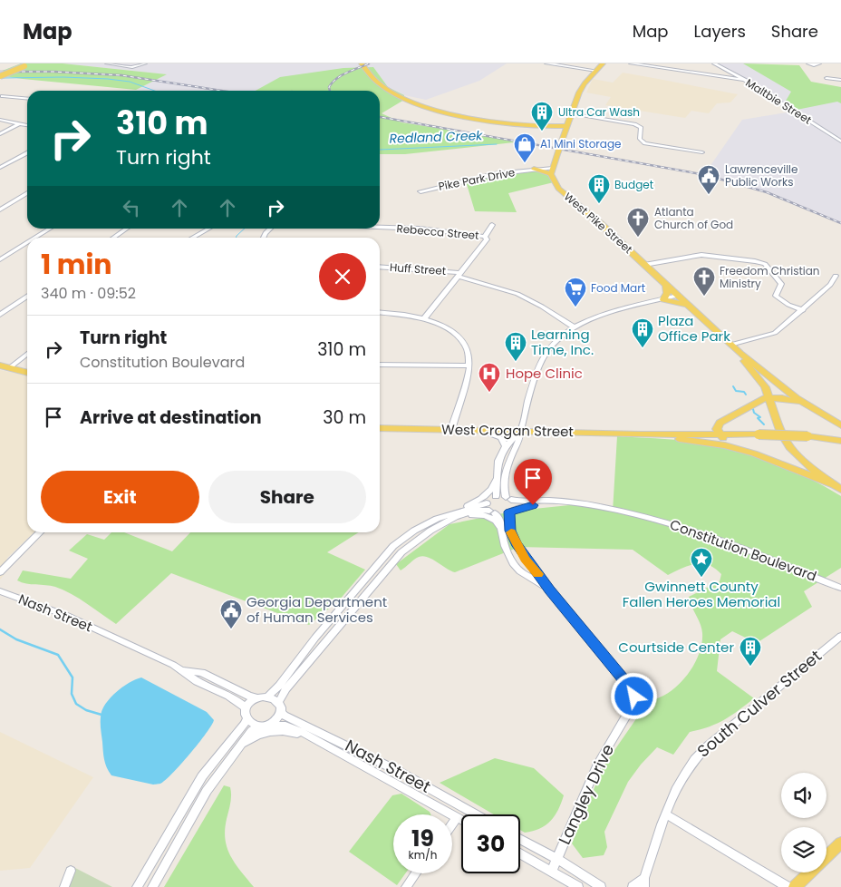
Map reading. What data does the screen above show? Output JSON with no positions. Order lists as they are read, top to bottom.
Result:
{
  "streets": {
    "main road": ["West Pike Street", "West Crogan Street"],
    "street": [
      "Maltbie Street",
      "Pike Park Drive",
      "Rebecca Street",
      "Huff Street",
      "Constitution Boulevard",
      "Nash Street",
      "South Culver Street",
      "Langley Drive"
    ]
  },
  "crossings": [
    ["West Pike Street", "West Crogan Street"],
    ["Constitution Boulevard", "Langley Drive"]
  ],
  "water": ["Redland Creek"],
  "places": {
    "building": [
      "Ultra Car Wash",
      "Budget",
      "Plaza Office Park",
      "Learning Time, Inc.",
      "Courtside Center"
    ],
    "shop": ["A1 Mini Storage"],
    "public building": ["Lawrenceville Public Works", "Georgia Department of Human Services"],
    "church": ["Atlanta Church of God", "Freedom Christian Ministry"],
    "supermarket": ["Food Mart"],
    "hospital": ["Hope Clinic"],
    "place": ["Gwinnett County Fallen Heroes Memorial"]
  },
  "page": {
    "header": "Map",
    "nav": ["Map", "Layers", "Share"],
    "turn": ["310 m", "Turn right"],
    "heading": ["1 min", "340 m · 09:52"],
    "list": [
      {
        "name": "Turn right",
        "note": "Constitution Boulevard",
        "value": "310 m"
      },
      {
        "name": "Arrive at destination",
        "value": "30 m"
      }
    ],
    "buttons": ["Exit", "Share"],
    "speed": "19 km/h",
    "limit": "30"
  }
}
